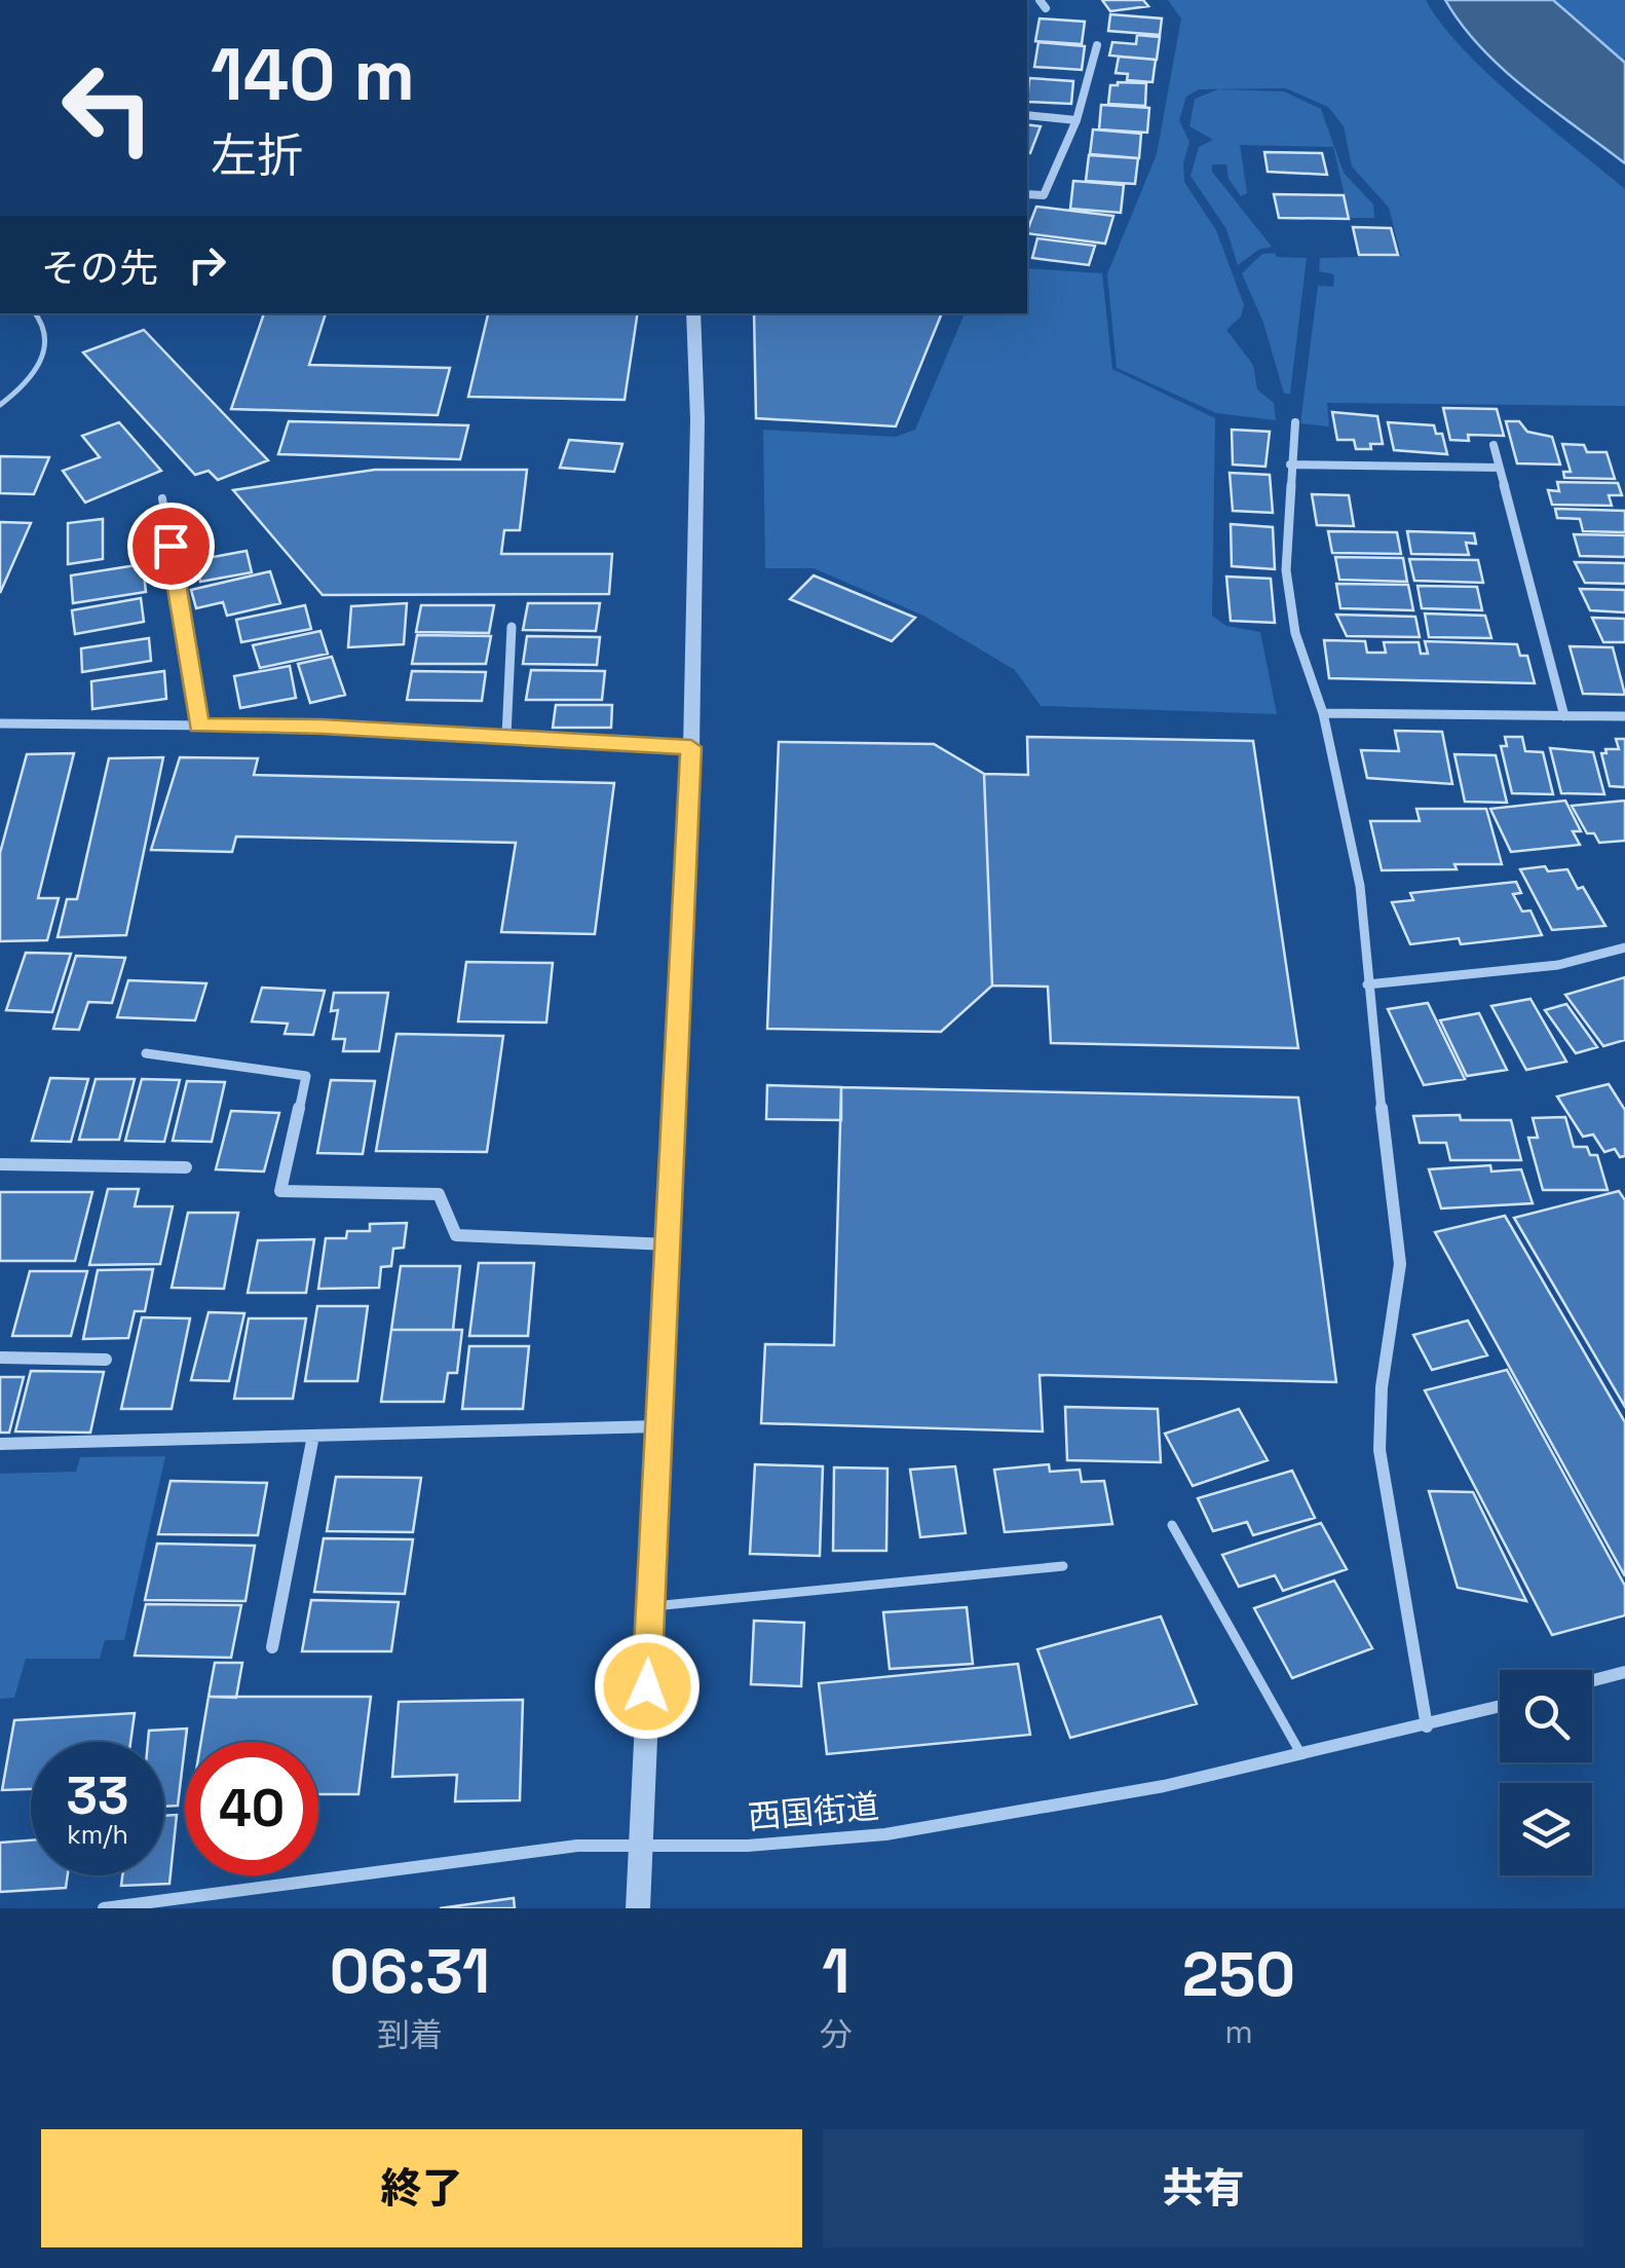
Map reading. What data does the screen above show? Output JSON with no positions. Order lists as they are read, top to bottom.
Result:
{
  "streets": {
    "street": ["西国街道"]
  },
  "page": {
    "turn": ["140 m", "左折"],
    "then": "その先",
    "speed": "33 km/h",
    "limit": "40",
    "eta": [
      "06:31",
      "到着",
      "1",
      "分",
      "250",
      "m"
    ],
    "buttons": ["終了", "共有"]
  }
}
